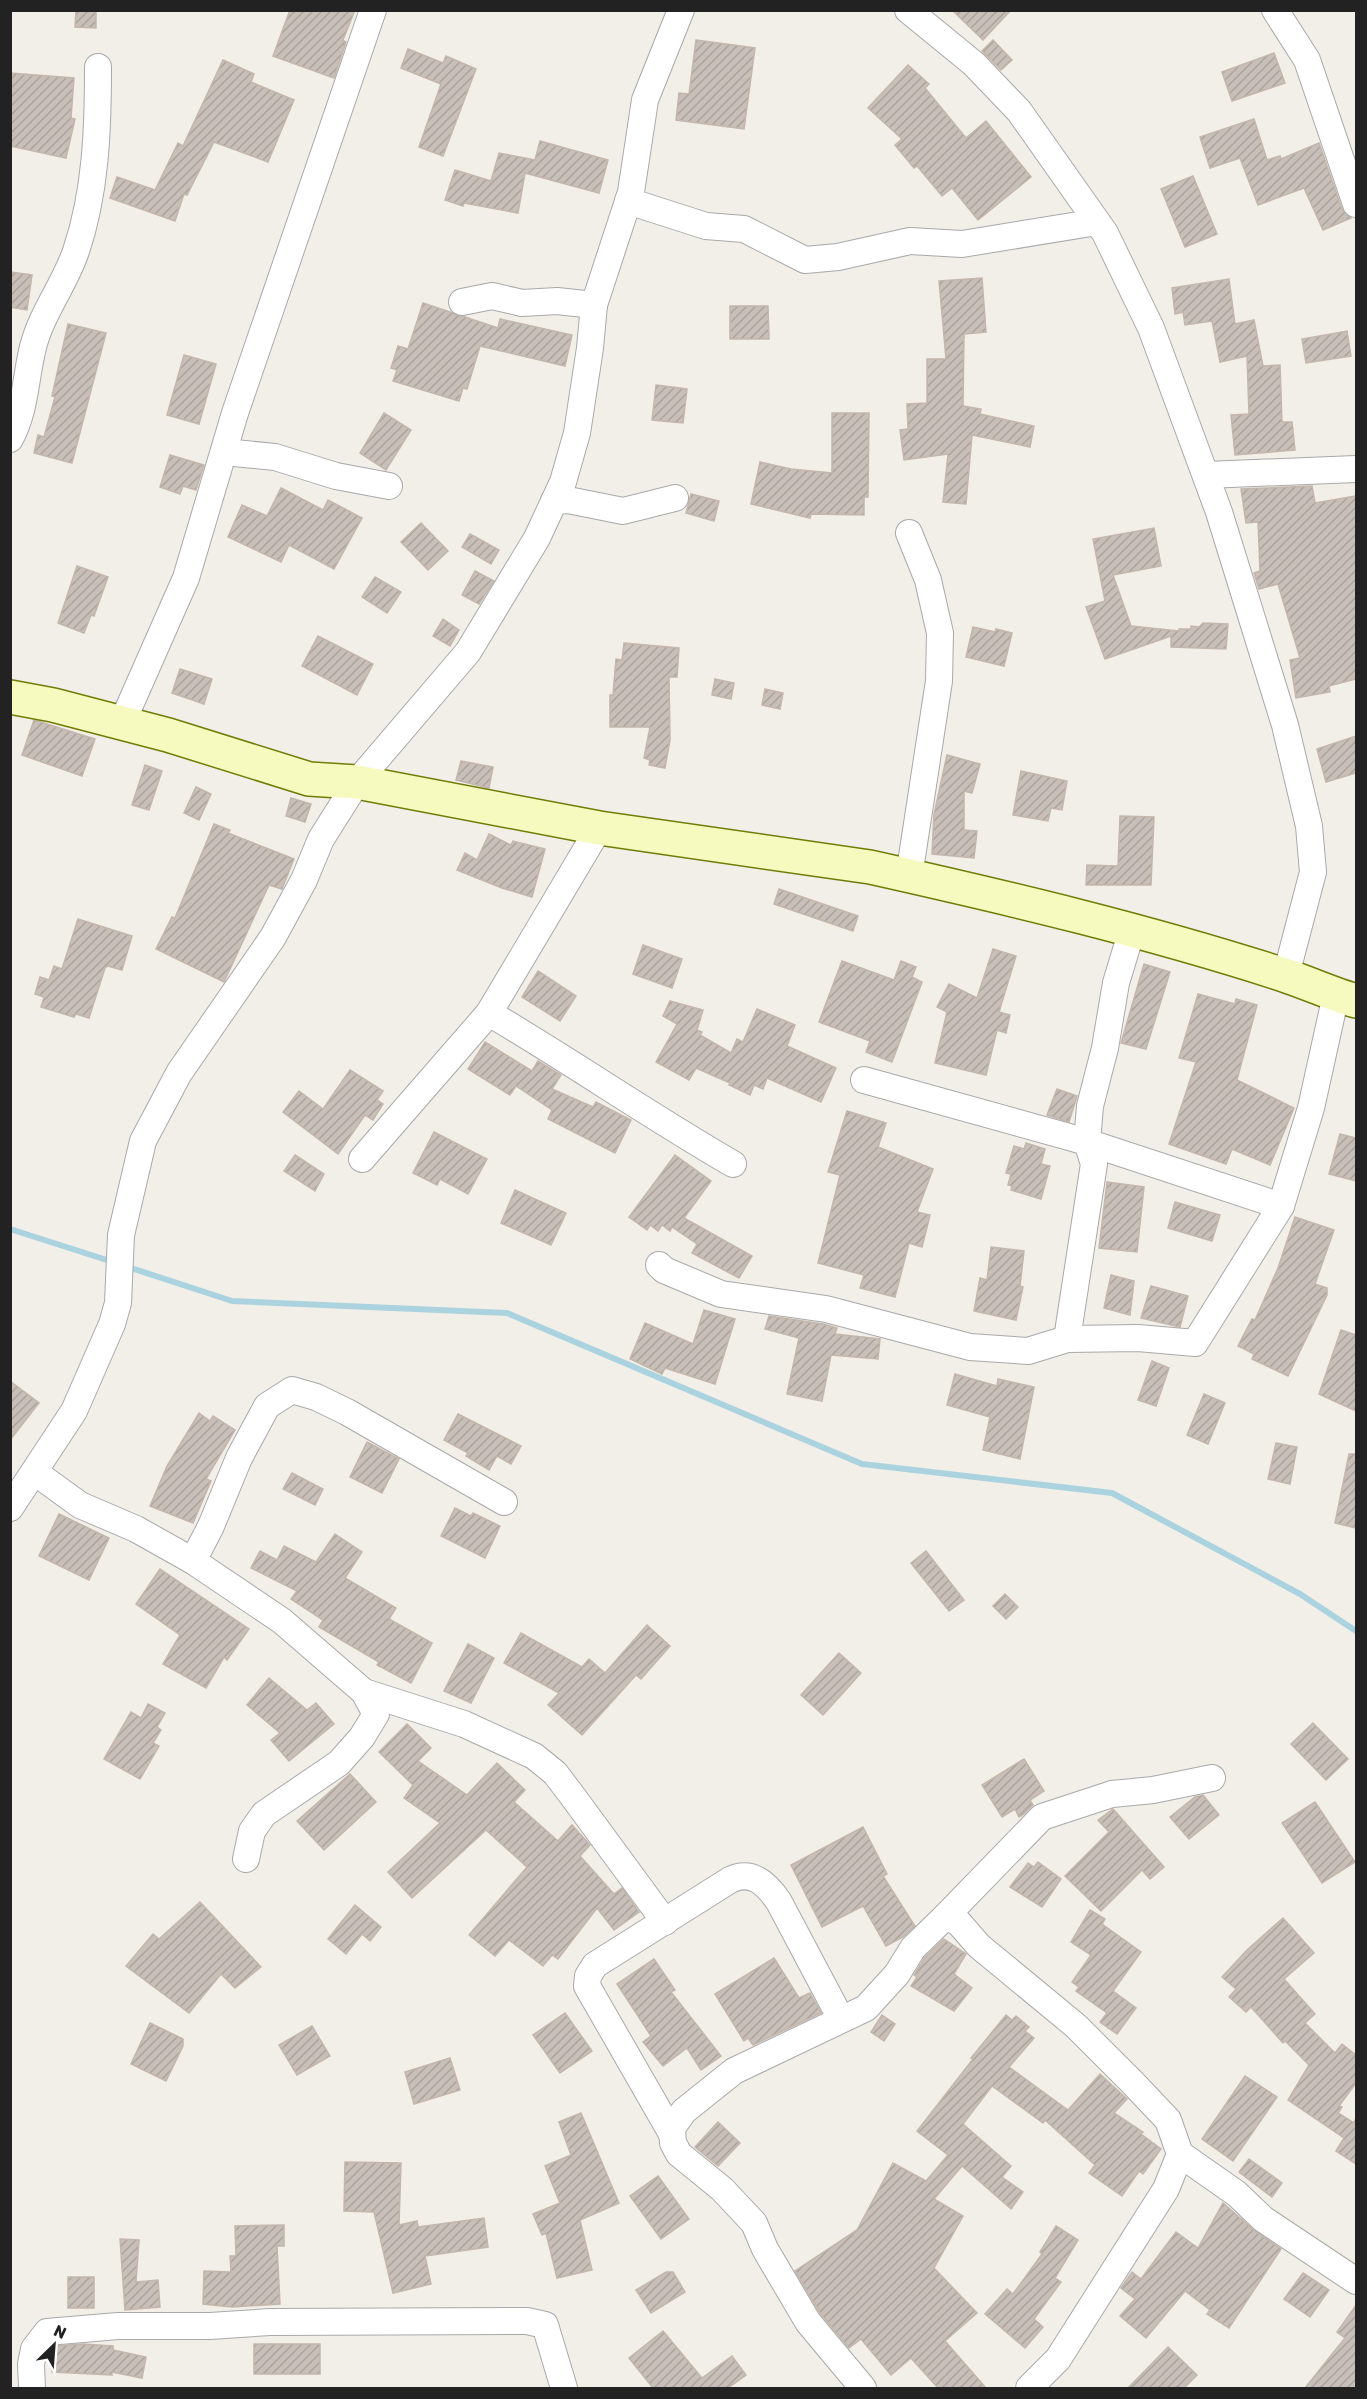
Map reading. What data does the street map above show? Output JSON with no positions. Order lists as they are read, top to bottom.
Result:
{
  "north": "top right"
}
